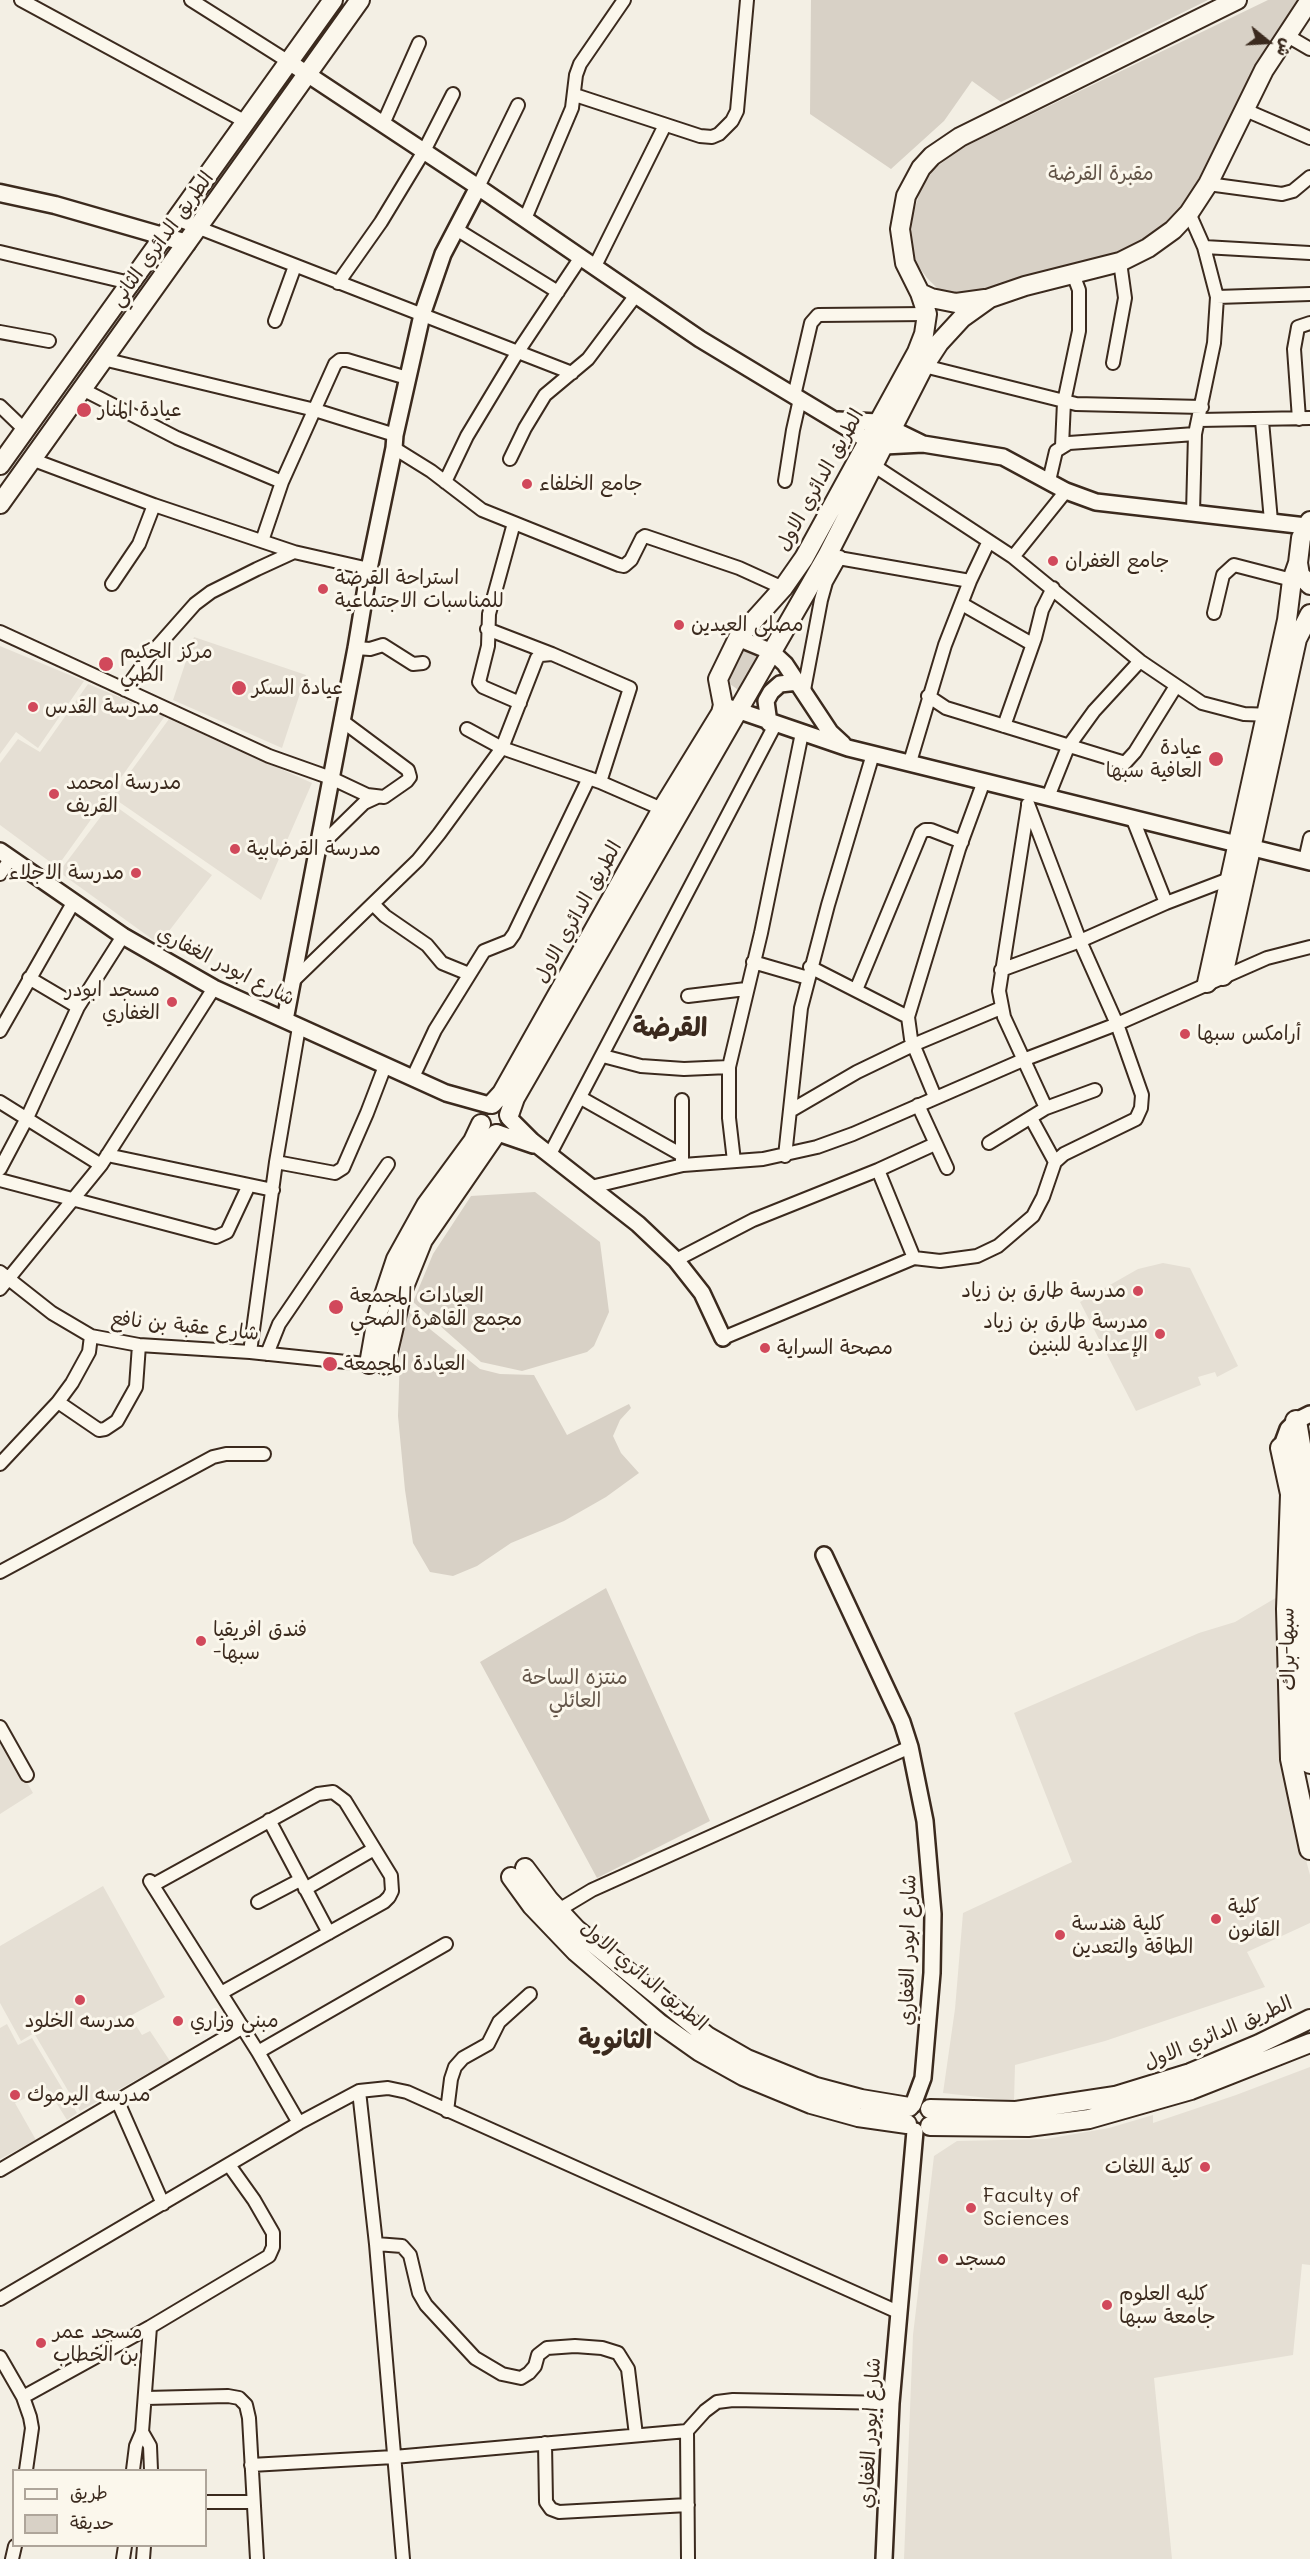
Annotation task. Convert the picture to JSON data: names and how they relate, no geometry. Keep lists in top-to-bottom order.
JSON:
{
  "streets": {
    "highway": ["سبها-براك"],
    "main road": ["الطريق الدائري الثاني", "الطريق الدائري الاول"],
    "street": ["شارع ابودر الغفاري", "شارع عقبة بن نافع"]
  },
  "crossings": [
    ["الطريق الدائري الاول", "شارع ابودر الغفاري"]
  ],
  "districts": ["القرضة", "الثانوية"],
  "parks": ["مقبرة القرضة", "منتزه الساحة العائلي"],
  "places": [
    "عيادة المنار",
    "جامع الخلفاء",
    "جامع الغفران",
    "استراحة القرضة للمناسبات الاجتماعية",
    "مصلى العيدين",
    "مركز الحكيم الطبي",
    "عيادة السكر",
    "مدرسة القدس",
    "عيادة العافية سبها",
    "مدرسة امحمد القريف",
    "مدرسة القرضابية",
    "مدرسة الاجلاء",
    "مسجد ابودر الغفاري",
    "أرامكس سبها",
    "مدرسة طارق بن زياد",
    "العيادات المجمعة مجمع القاهرة الصحي",
    "مدرسة طارق بن زياد الإعدادية للبنين",
    "مصحة السراية",
    "العيادة المجمعة",
    "فندق افريقيا -سبها",
    "كلية القانون",
    "كلية هندسة الطاقة والتعدين",
    "مدرسه الخلود",
    "مبني وزاري",
    "مدرسه اليرموك",
    "كلية اللغات",
    "Faculty of Sciences",
    "مسجد",
    "كليه العلوم جامعة سبها",
    "مسجد عمر بن الخطاب"
  ],
  "legend": ["طريق", "حديقة"],
  "north": "right"
}
